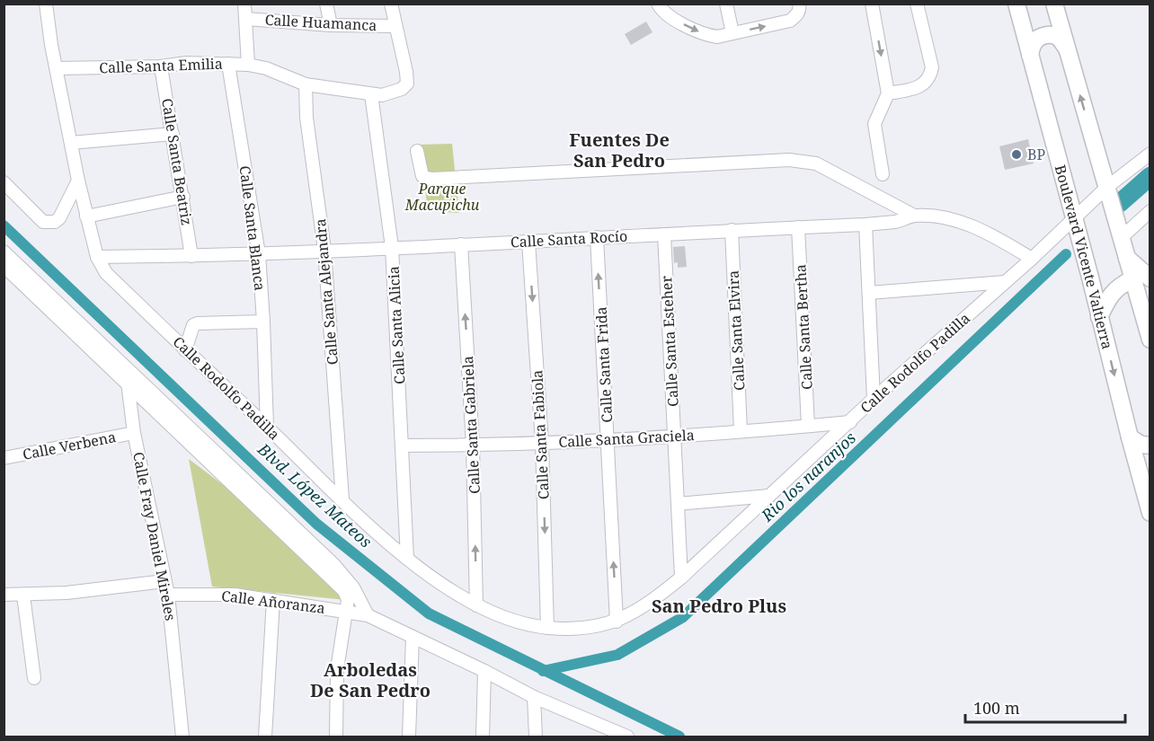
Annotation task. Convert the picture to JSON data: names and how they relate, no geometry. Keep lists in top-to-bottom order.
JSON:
{
  "streets": {
    "main road": ["Boulevard Vicente Valtierra"],
    "street": [
      "Calle Huamanca",
      "Calle Santa Emilia",
      "Calle Santa Beatriz",
      "Calle Santa Blanca",
      "Calle Santa Rocío",
      "Calle Santa Alejandra",
      "Calle Santa Alicia",
      "Calle Santa Bertha",
      "Calle Santa Elvira",
      "Calle Santa Esteher",
      "Calle Rodolfo Padilla",
      "Calle Santa Frida",
      "Calle Santa Gabriela",
      "Calle Santa Fabiola",
      "Calle Santa Graciela",
      "Calle Verbena",
      "Calle Fray Daniel Mireles",
      "Calle Añoranza"
    ]
  },
  "crossings": [
    ["Calle Huamanca", "Calle Santa Emilia"],
    ["Calle Santa Emilia", "Calle Santa Beatriz"],
    ["Calle Santa Emilia", "Calle Santa Blanca"],
    ["Calle Santa Emilia", "Calle Santa Alejandra"],
    ["Calle Santa Emilia", "Calle Santa Alicia"],
    ["Calle Santa Beatriz", "Calle Santa Rocío"],
    ["Calle Santa Blanca", "Calle Santa Rocío"],
    ["Calle Santa Blanca", "Calle Rodolfo Padilla"],
    ["Calle Santa Rocío", "Calle Santa Alejandra"],
    ["Calle Santa Rocío", "Calle Santa Alicia"],
    ["Calle Santa Rocío", "Calle Santa Bertha"],
    ["Calle Santa Rocío", "Calle Santa Elvira"],
    ["Calle Santa Rocío", "Calle Santa Esteher"],
    ["Calle Santa Rocío", "Calle Rodolfo Padilla"],
    ["Calle Santa Rocío", "Calle Santa Frida"],
    ["Calle Santa Rocío", "Calle Santa Gabriela"],
    ["Calle Santa Rocío", "Calle Santa Fabiola"],
    ["Boulevard Vicente Valtierra", "Calle Rodolfo Padilla"],
    ["Calle Santa Alejandra", "Calle Rodolfo Padilla"],
    ["Calle Santa Alicia", "Calle Rodolfo Padilla"],
    ["Calle Santa Alicia", "Calle Santa Graciela"],
    ["Calle Santa Bertha", "Calle Santa Graciela"],
    ["Calle Santa Elvira", "Calle Santa Graciela"],
    ["Calle Santa Esteher", "Calle Rodolfo Padilla"],
    ["Calle Santa Esteher", "Calle Santa Graciela"],
    ["Calle Rodolfo Padilla", "Calle Santa Frida"],
    ["Calle Rodolfo Padilla", "Calle Santa Gabriela"],
    ["Calle Rodolfo Padilla", "Calle Santa Fabiola"],
    ["Calle Rodolfo Padilla", "Calle Santa Graciela"],
    ["Calle Santa Frida", "Calle Santa Graciela"],
    ["Calle Santa Gabriela", "Calle Santa Graciela"],
    ["Calle Santa Fabiola", "Calle Santa Graciela"],
    ["Calle Verbena", "Calle Fray Daniel Mireles"],
    ["Calle Fray Daniel Mireles", "Calle Añoranza"]
  ],
  "one_way": ["Calle Santa Frida", "Calle Santa Gabriela", "Calle Santa Fabiola"],
  "districts": ["Fuentes De San Pedro", "San Pedro Plus", "Arboledas De San Pedro"],
  "water": ["Rio los naranjos", "Blvd. López Mateos"],
  "parks": ["Parque Macupichu"],
  "places": ["BP"],
  "scale_bar": "100 m"
}
